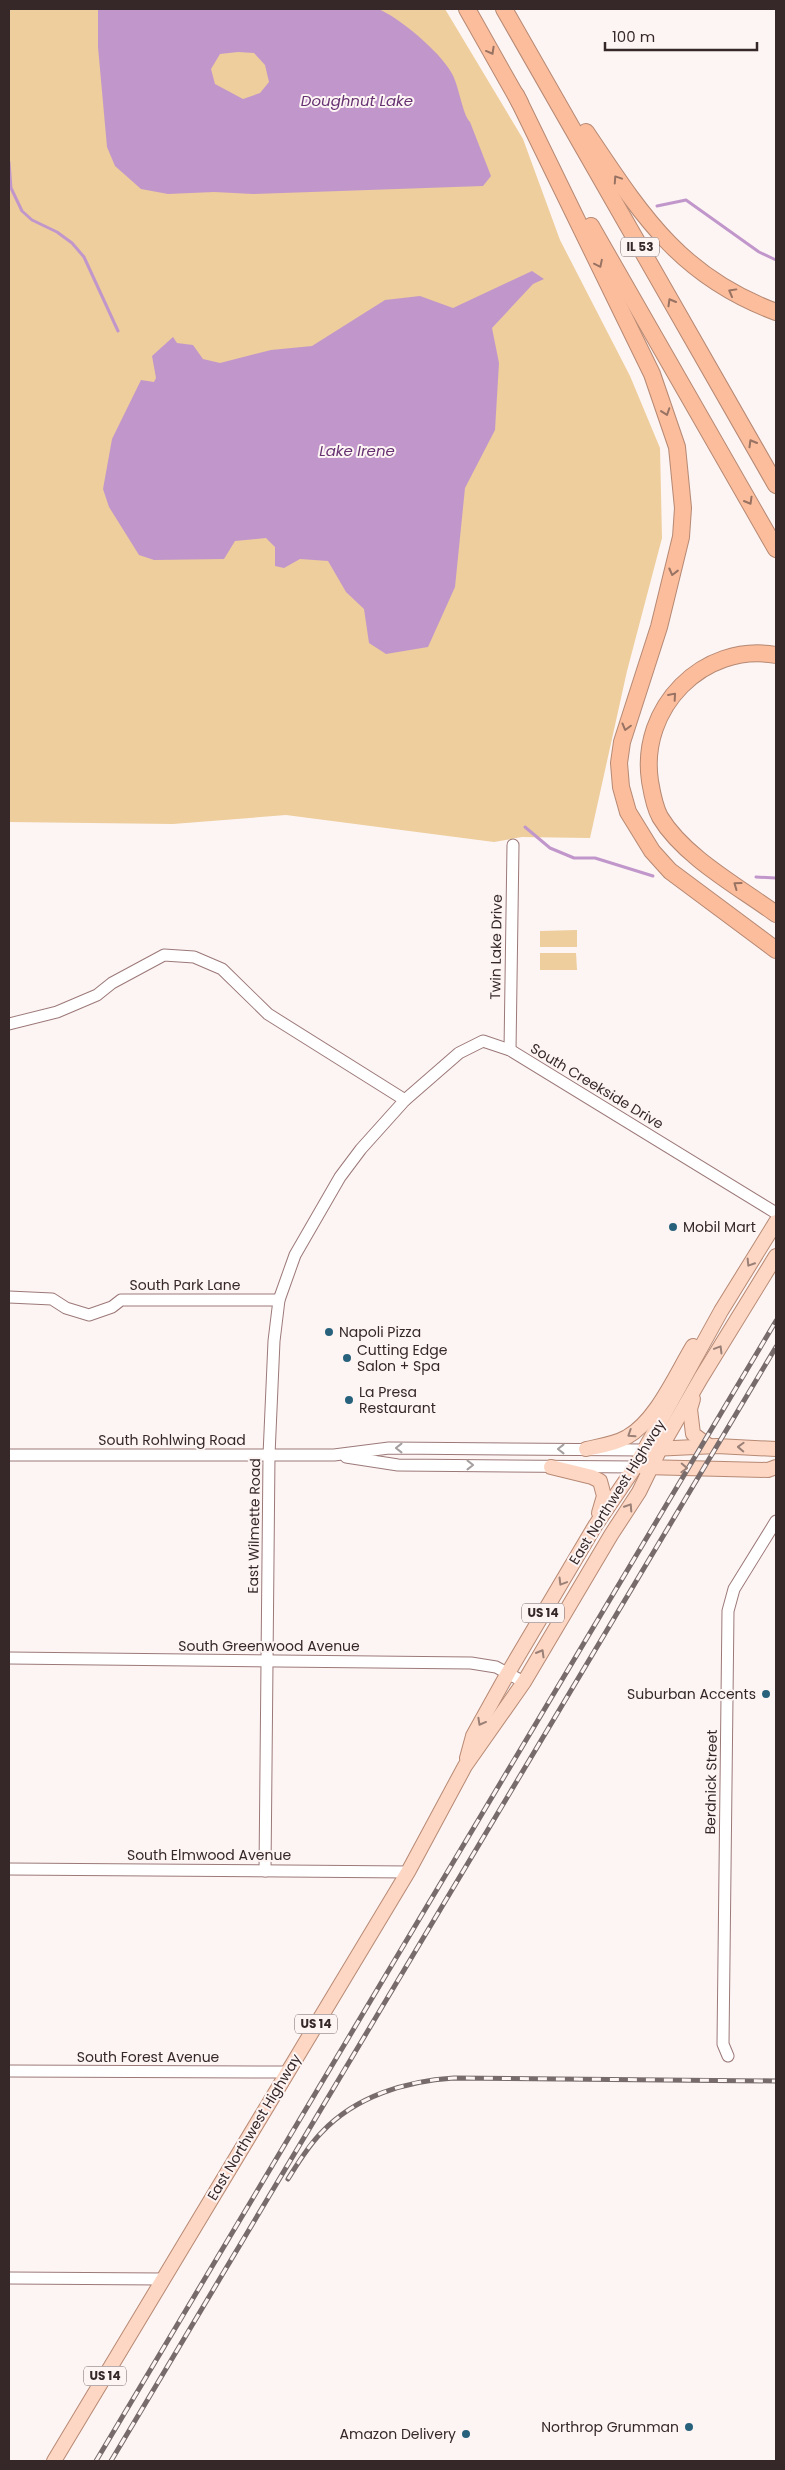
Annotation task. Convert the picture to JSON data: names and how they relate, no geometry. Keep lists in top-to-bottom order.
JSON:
{
  "streets": {
    "highway": ["IL 53"],
    "main road": ["East Northwest Highway", "US 14"],
    "street": [
      "Twin Lake Drive",
      "South Creekside Drive",
      "South Park Lane",
      "South Rohlwing Road",
      "East Wilmette Road",
      "South Greenwood Avenue",
      "Berdnick Street",
      "South Elmwood Avenue",
      "South Forest Avenue"
    ]
  },
  "crossings": [
    ["Twin Lake Drive", "South Creekside Drive"],
    ["South Creekside Drive", "East Wilmette Road"],
    ["South Park Lane", "East Wilmette Road"],
    ["South Rohlwing Road", "East Northwest Highway"],
    ["South Rohlwing Road", "East Wilmette Road"],
    ["East Northwest Highway", "South Greenwood Avenue"],
    ["East Northwest Highway", "South Elmwood Avenue"],
    ["East Northwest Highway", "South Forest Avenue"],
    ["East Wilmette Road", "South Greenwood Avenue"],
    ["East Wilmette Road", "South Elmwood Avenue"]
  ],
  "water": ["Doughnut Lake", "Lake Irene"],
  "places": [
    "Mobil Mart",
    "Napoli Pizza",
    "Cutting Edge Salon + Spa",
    "La Presa Restaurant",
    "Suburban Accents",
    "Northrop Grumman",
    "Amazon Delivery"
  ],
  "scale_bar": "100 m"
}
